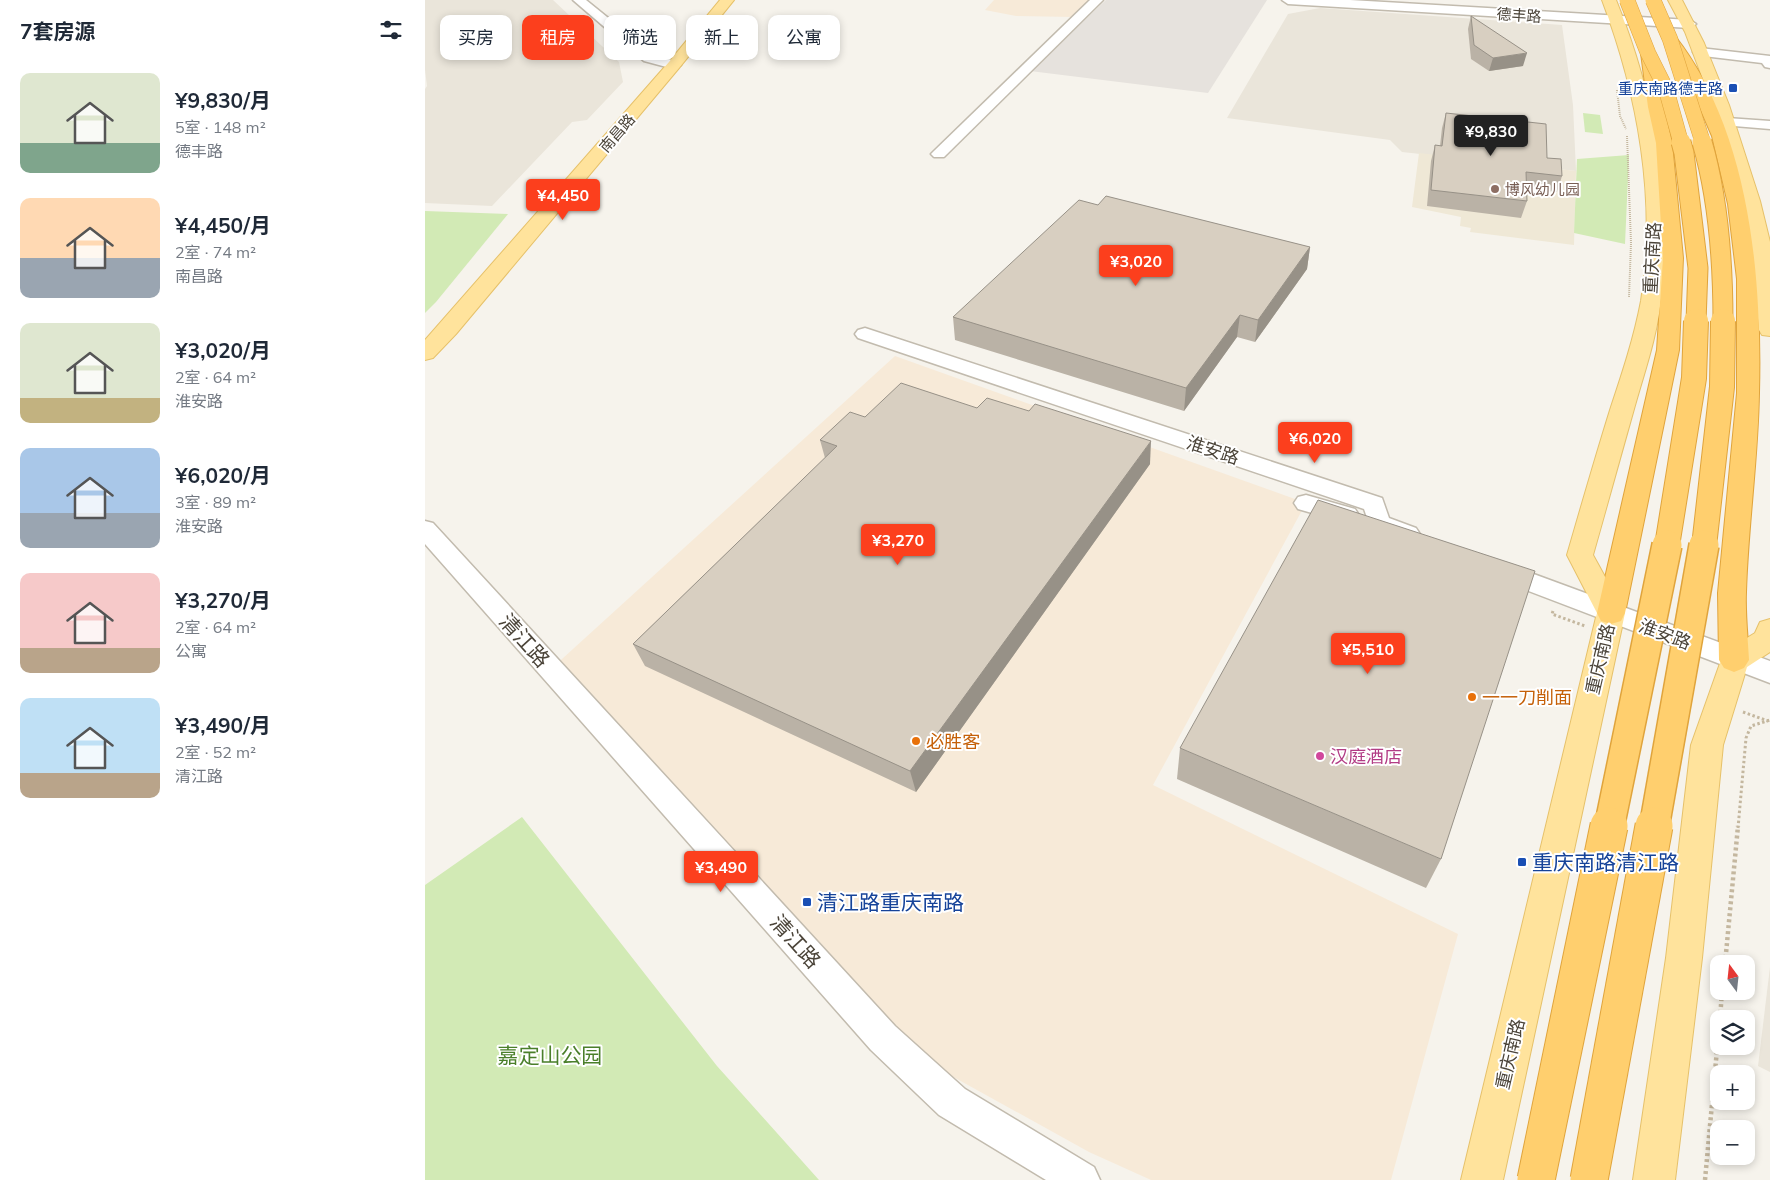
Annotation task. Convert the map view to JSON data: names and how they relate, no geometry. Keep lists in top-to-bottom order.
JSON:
{
  "streets": {
    "main road": ["南昌路", "重庆南路"],
    "street": ["德丰路", "淮安路", "清江路"]
  },
  "crossings": [
    ["德丰路", "重庆南路"],
    ["重庆南路", "淮安路"]
  ],
  "parks": ["嘉定山公园"],
  "places": {
    "transit": ["重庆南路德丰路", "重庆南路清江路", "清江路重庆南路"],
    "other": [
      "博风幼儿园",
      "一一刀削面",
      "必胜客",
      "汉庭酒店"
    ]
  },
  "north": "top",
  "page": {
    "heading": "7套房源",
    "chip": [
      "买房",
      "租房",
      "筛选",
      "新上",
      "公寓"
    ],
    "list": [
      {
        "name": "¥9,830/月",
        "note": "5室 · 148 m² · 德丰路"
      },
      {
        "name": "¥4,450/月",
        "note": "2室 · 74 m² · 南昌路"
      },
      {
        "name": "¥3,020/月",
        "note": "2室 · 64 m² · 淮安路"
      },
      {
        "name": "¥6,020/月",
        "note": "3室 · 89 m² · 淮安路"
      },
      {
        "name": "¥3,270/月",
        "note": "2室 · 64 m² · 公寓"
      },
      {
        "name": "¥3,490/月",
        "note": "2室 · 52 m² · 清江路"
      }
    ],
    "price": [
      "¥9,830",
      "¥4,450",
      "¥3,020",
      "¥6,020",
      "¥3,270",
      "¥5,510",
      "¥3,490"
    ],
    "map_buttons": ["+", "−"]
  }
}
